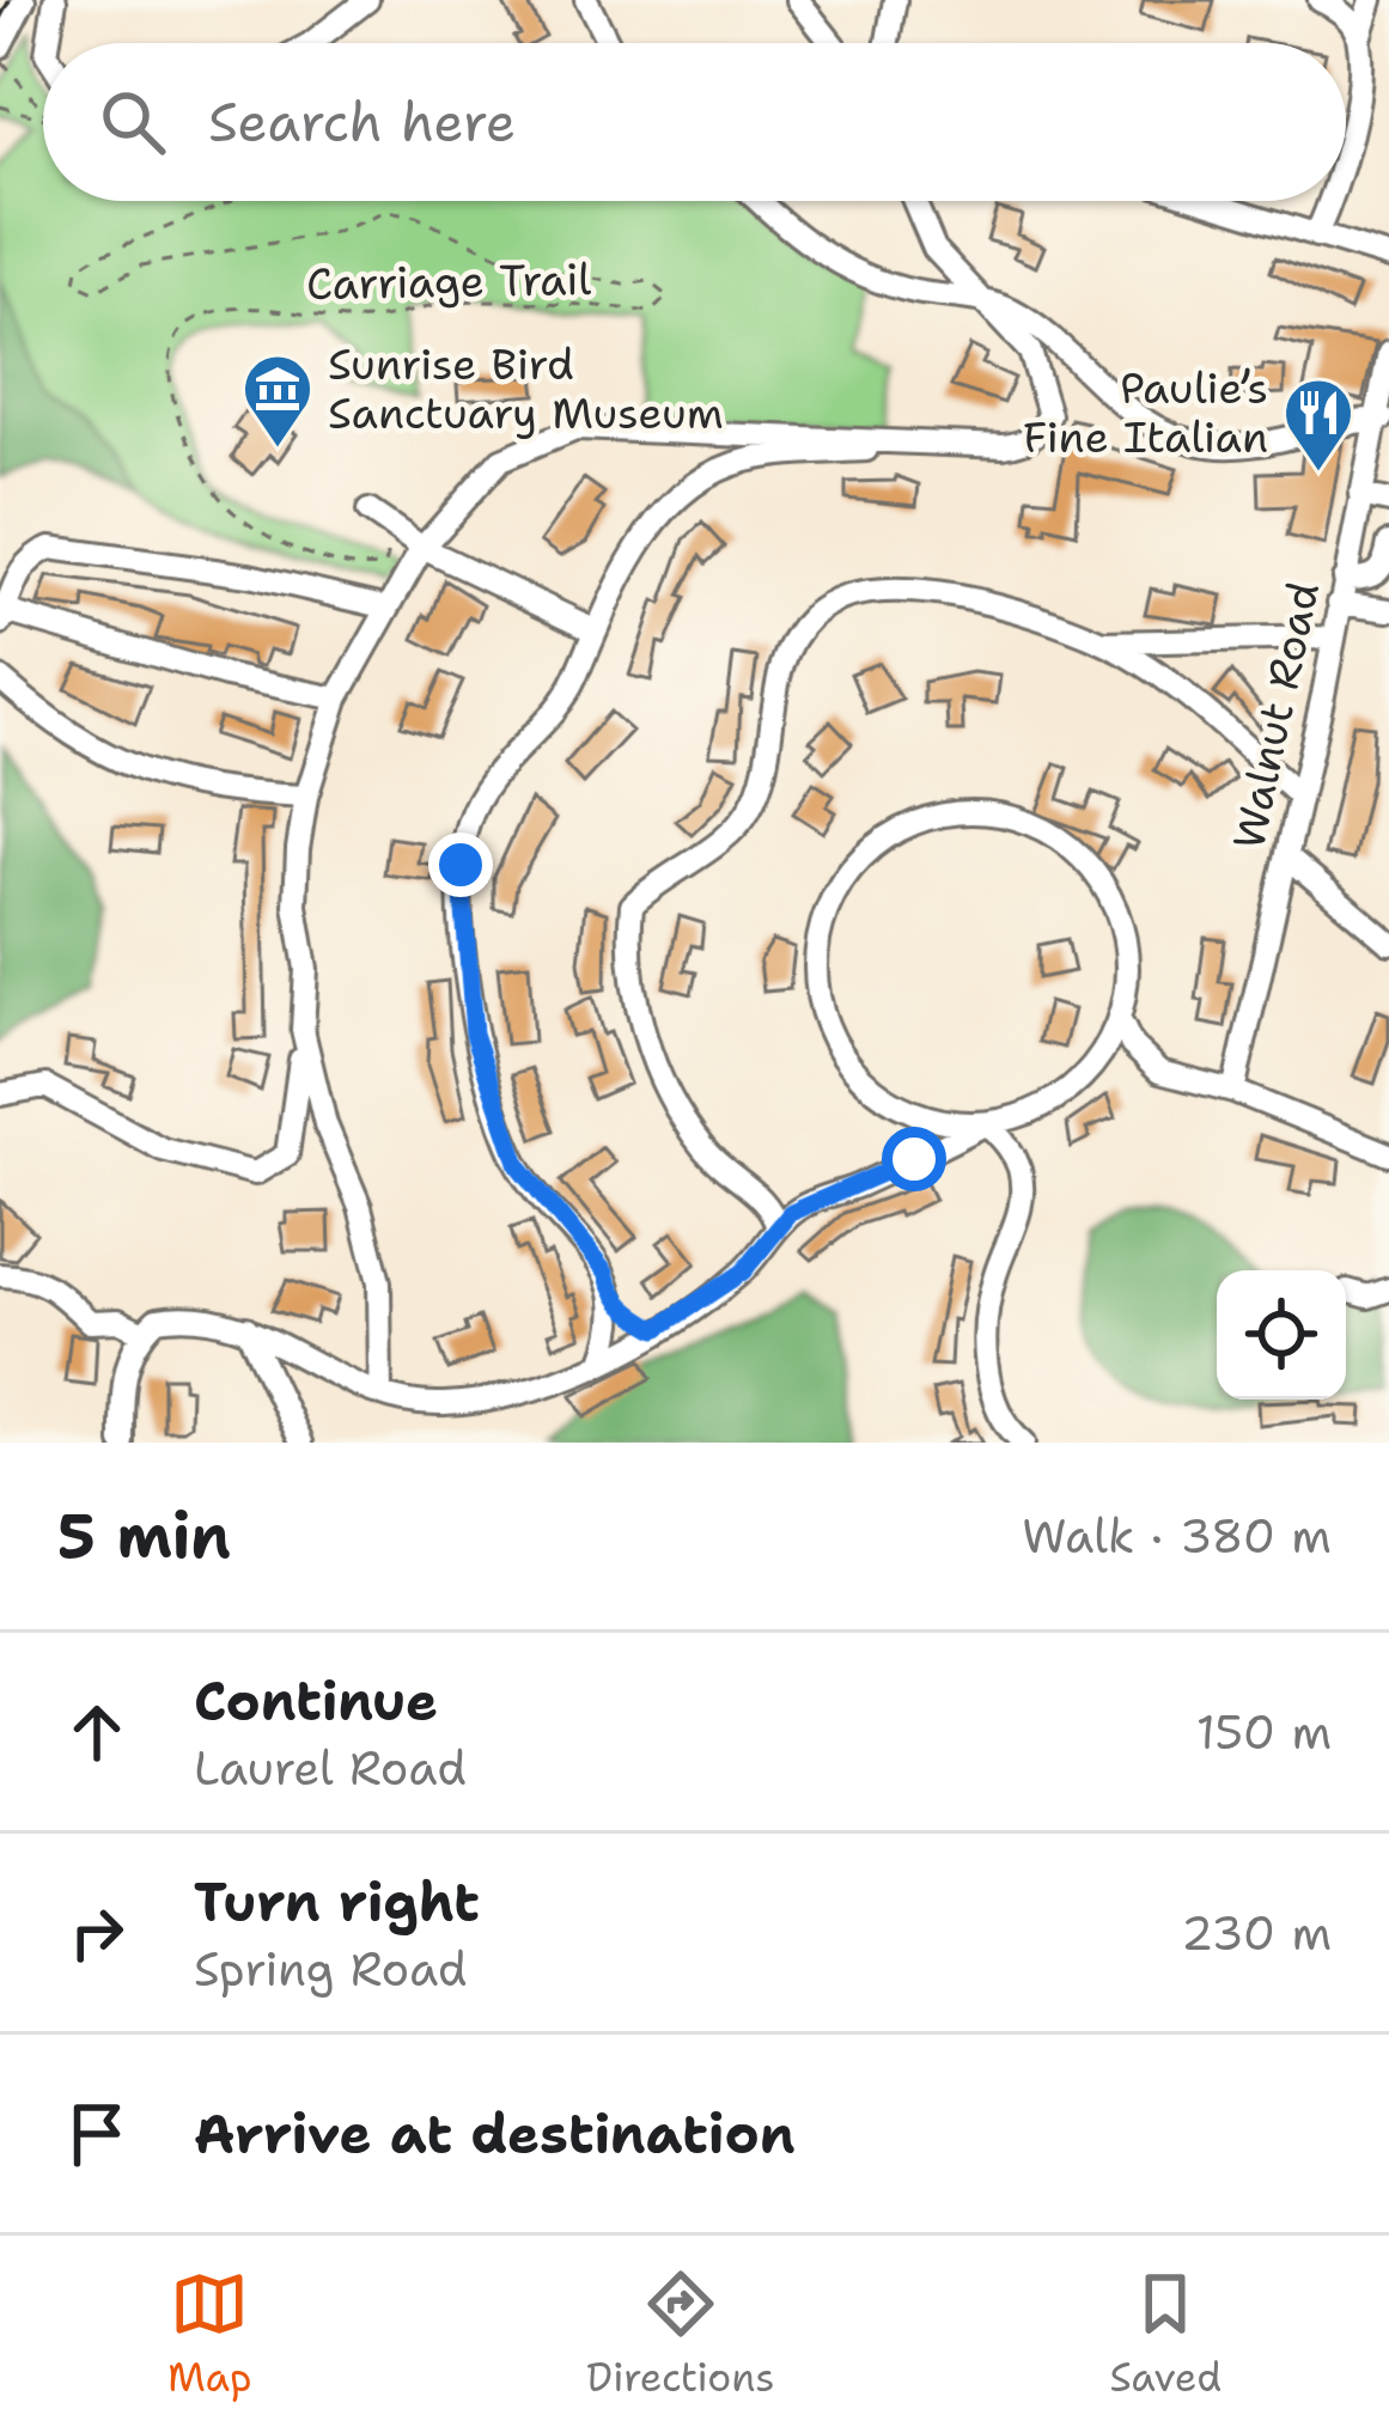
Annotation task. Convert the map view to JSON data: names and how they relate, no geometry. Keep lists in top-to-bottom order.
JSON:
{
  "streets": {
    "street": ["Walnut Road"],
    "path": ["Carriage Trail"]
  },
  "places": {
    "museum": ["Sunrise Bird Sanctuary Museum"],
    "restaurant": ["Paulie’s Fine Italian"]
  },
  "page": {
    "search": "Search here",
    "heading": ["5 min", "Walk · 380 m"],
    "list": [
      ["Continue", "Laurel Road", "150 m"],
      ["Turn right", "Spring Road", "230 m"],
      "Arrive at destination"
    ],
    "nav": ["Map", "Directions", "Saved"]
  }
}
